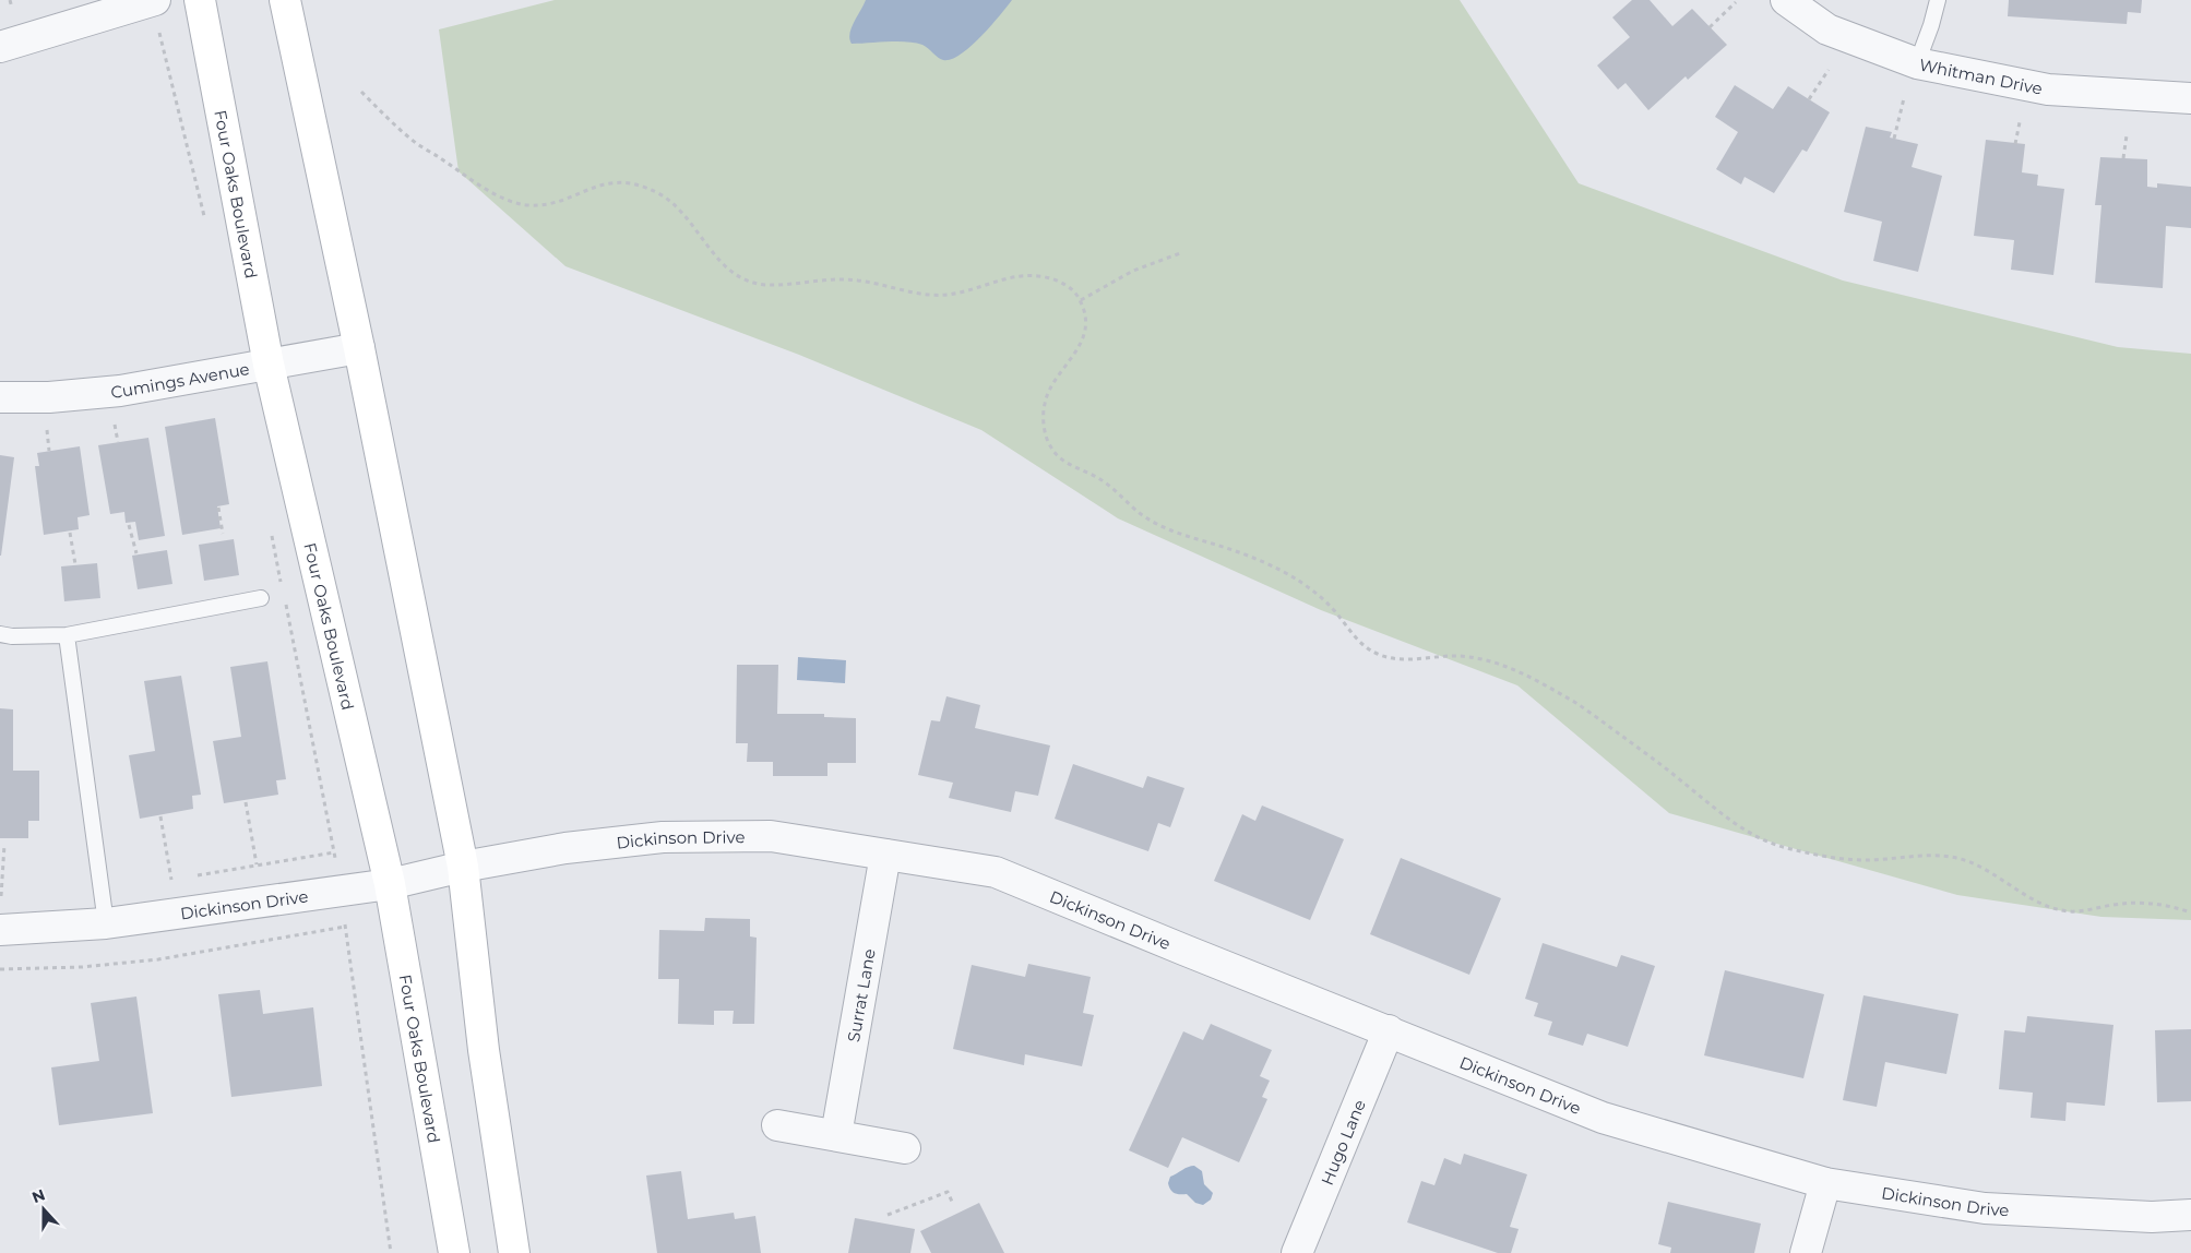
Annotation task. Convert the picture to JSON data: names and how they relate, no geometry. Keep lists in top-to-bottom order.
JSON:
{
  "streets": {
    "street": [
      "Whitman Drive",
      "Four Oaks Boulevard",
      "Cumings Avenue",
      "Dickinson Drive",
      "Surrat Lane",
      "Hugo Lane"
    ]
  },
  "crossings": [
    ["Four Oaks Boulevard", "Cumings Avenue"],
    ["Four Oaks Boulevard", "Dickinson Drive"],
    ["Dickinson Drive", "Surrat Lane"],
    ["Dickinson Drive", "Hugo Lane"]
  ],
  "north": "top"
}
